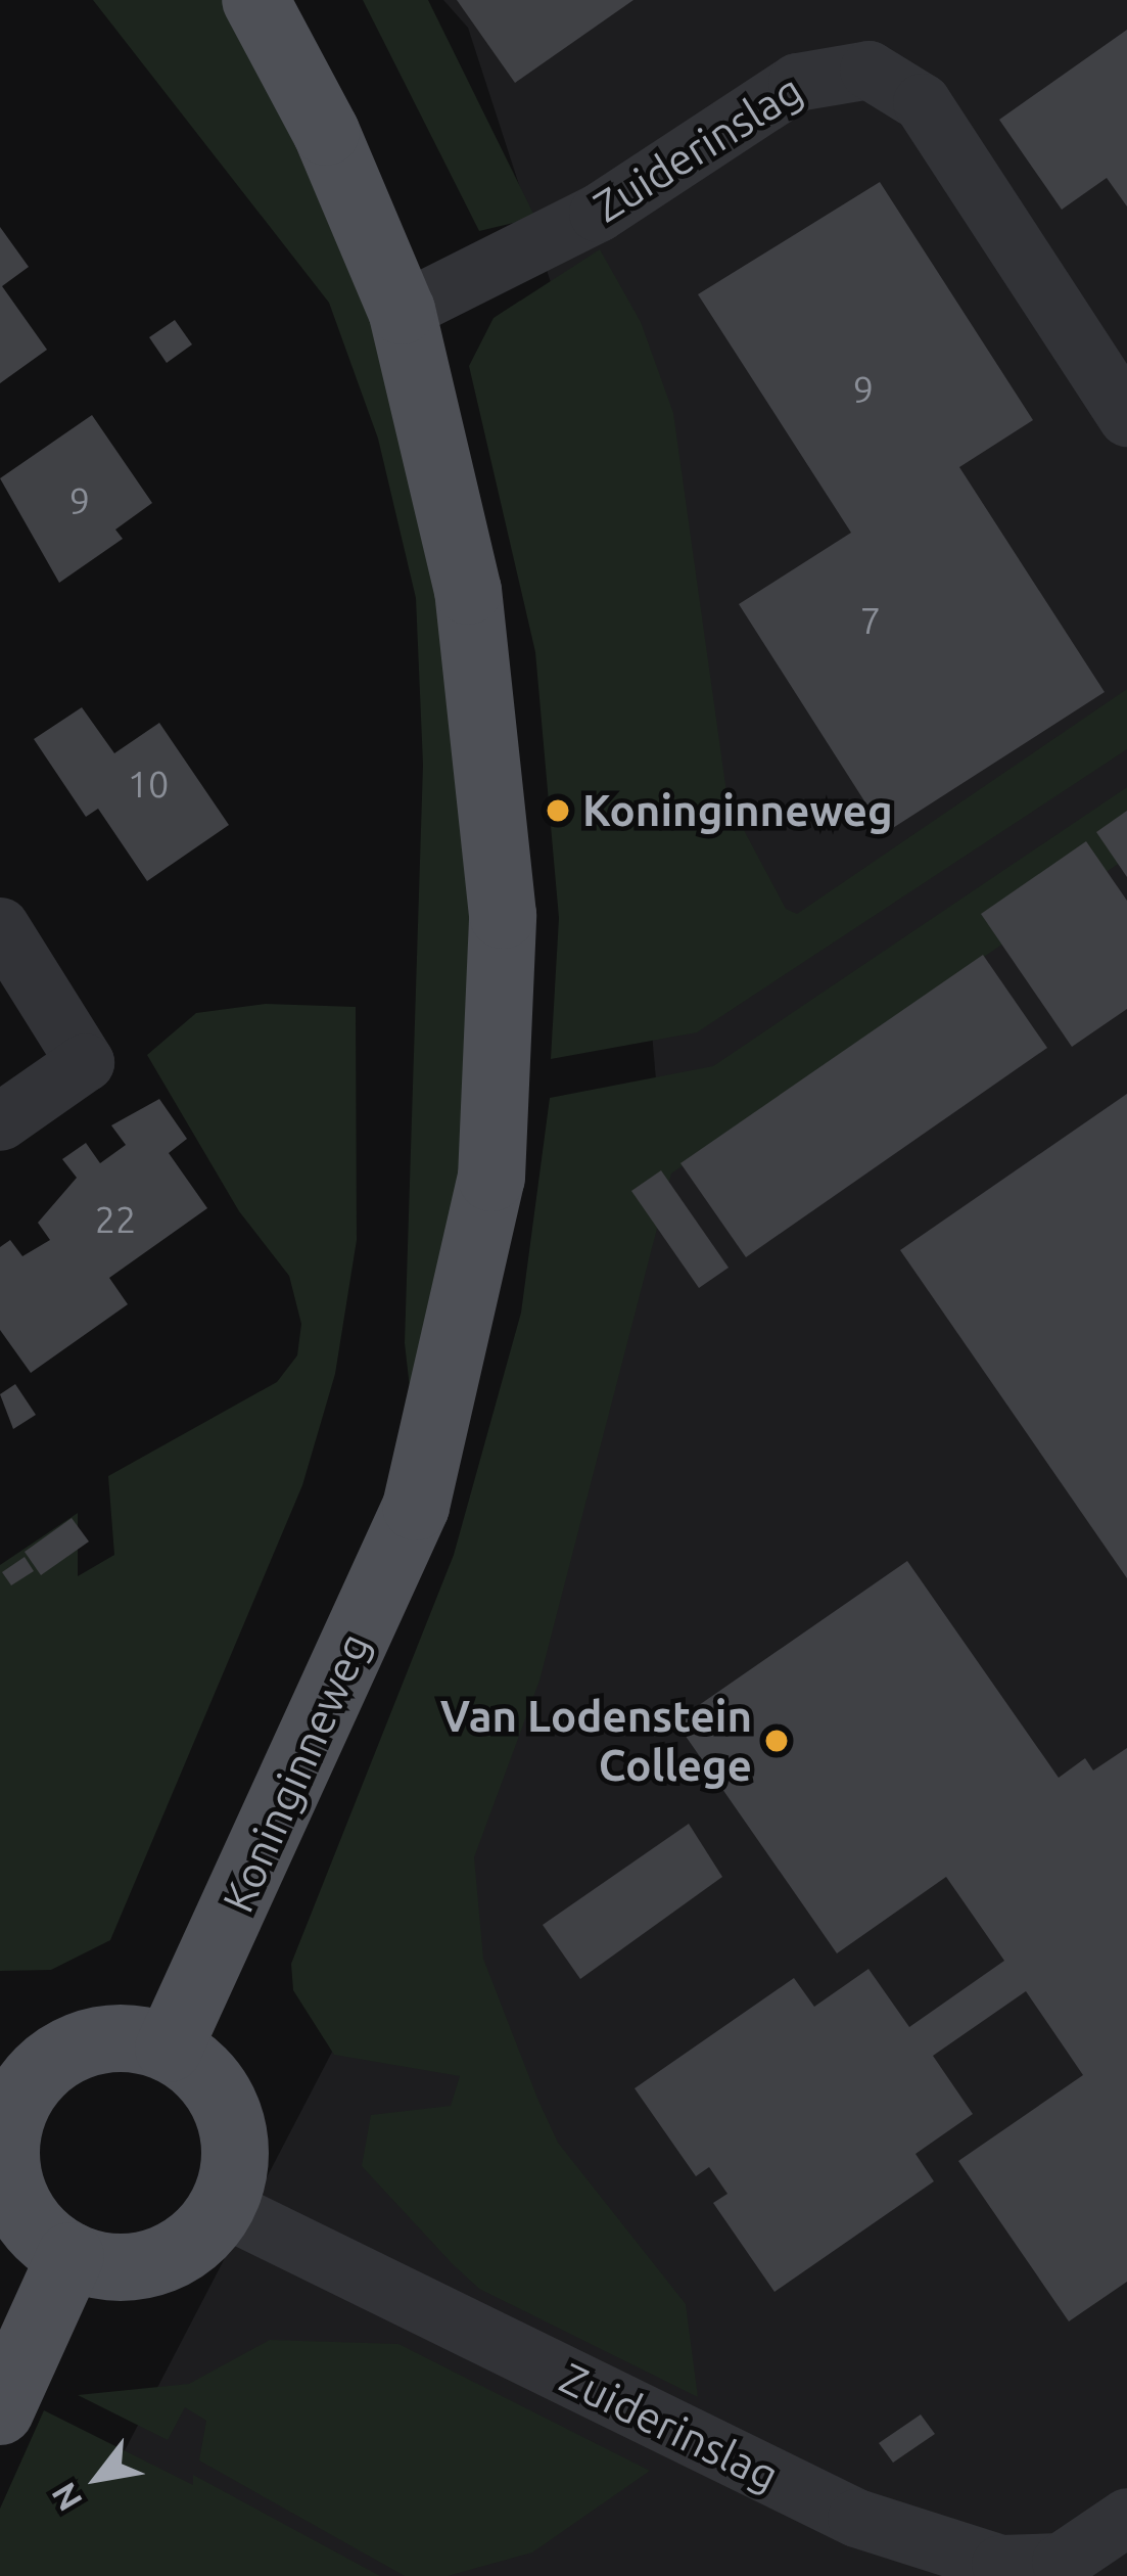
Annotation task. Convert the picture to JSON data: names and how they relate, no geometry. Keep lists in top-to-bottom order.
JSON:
{
  "streets": {
    "main road": ["Koninginneweg"],
    "street": ["Zuiderinslag"]
  },
  "crossings": [
    ["Zuiderinslag", "Koninginneweg"]
  ],
  "places": ["Koninginneweg", "Van Lodenstein College"],
  "house_numbers": [
    "9",
    "9",
    "7",
    "10",
    "22"
  ],
  "north": "bottom left"
}
